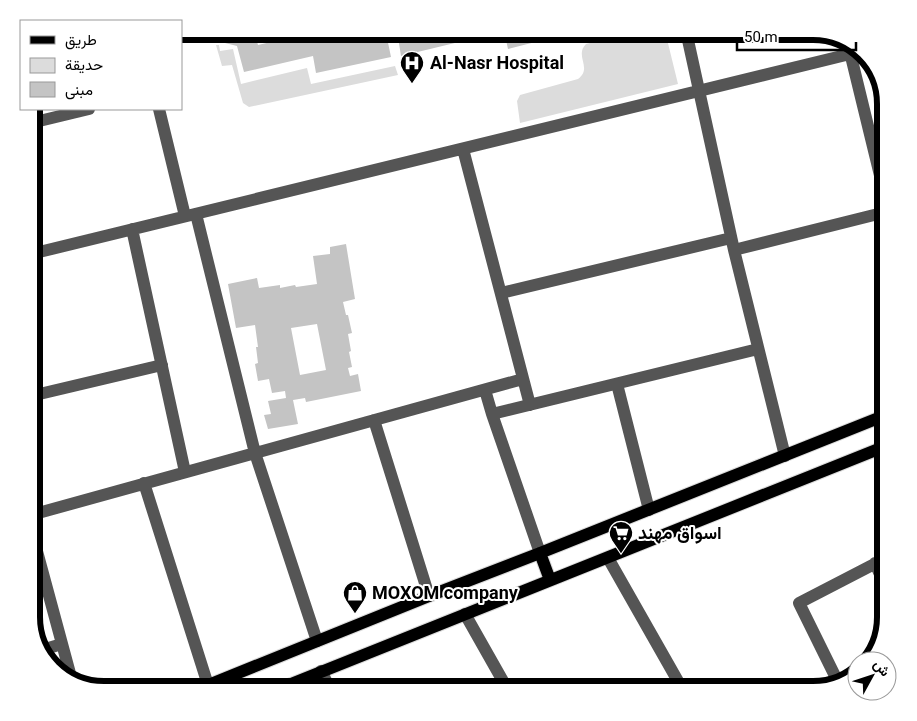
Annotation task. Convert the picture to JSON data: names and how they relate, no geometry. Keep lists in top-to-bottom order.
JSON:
{
  "places": {
    "hospital": ["Al-Nasr Hospital"],
    "supermarket": ["اسواق مهند"],
    "shop": ["MOXOM company"]
  },
  "legend": ["طريق", "حديقة", "مبنى"],
  "scale_bar": "50 m",
  "north": "top right"
}
